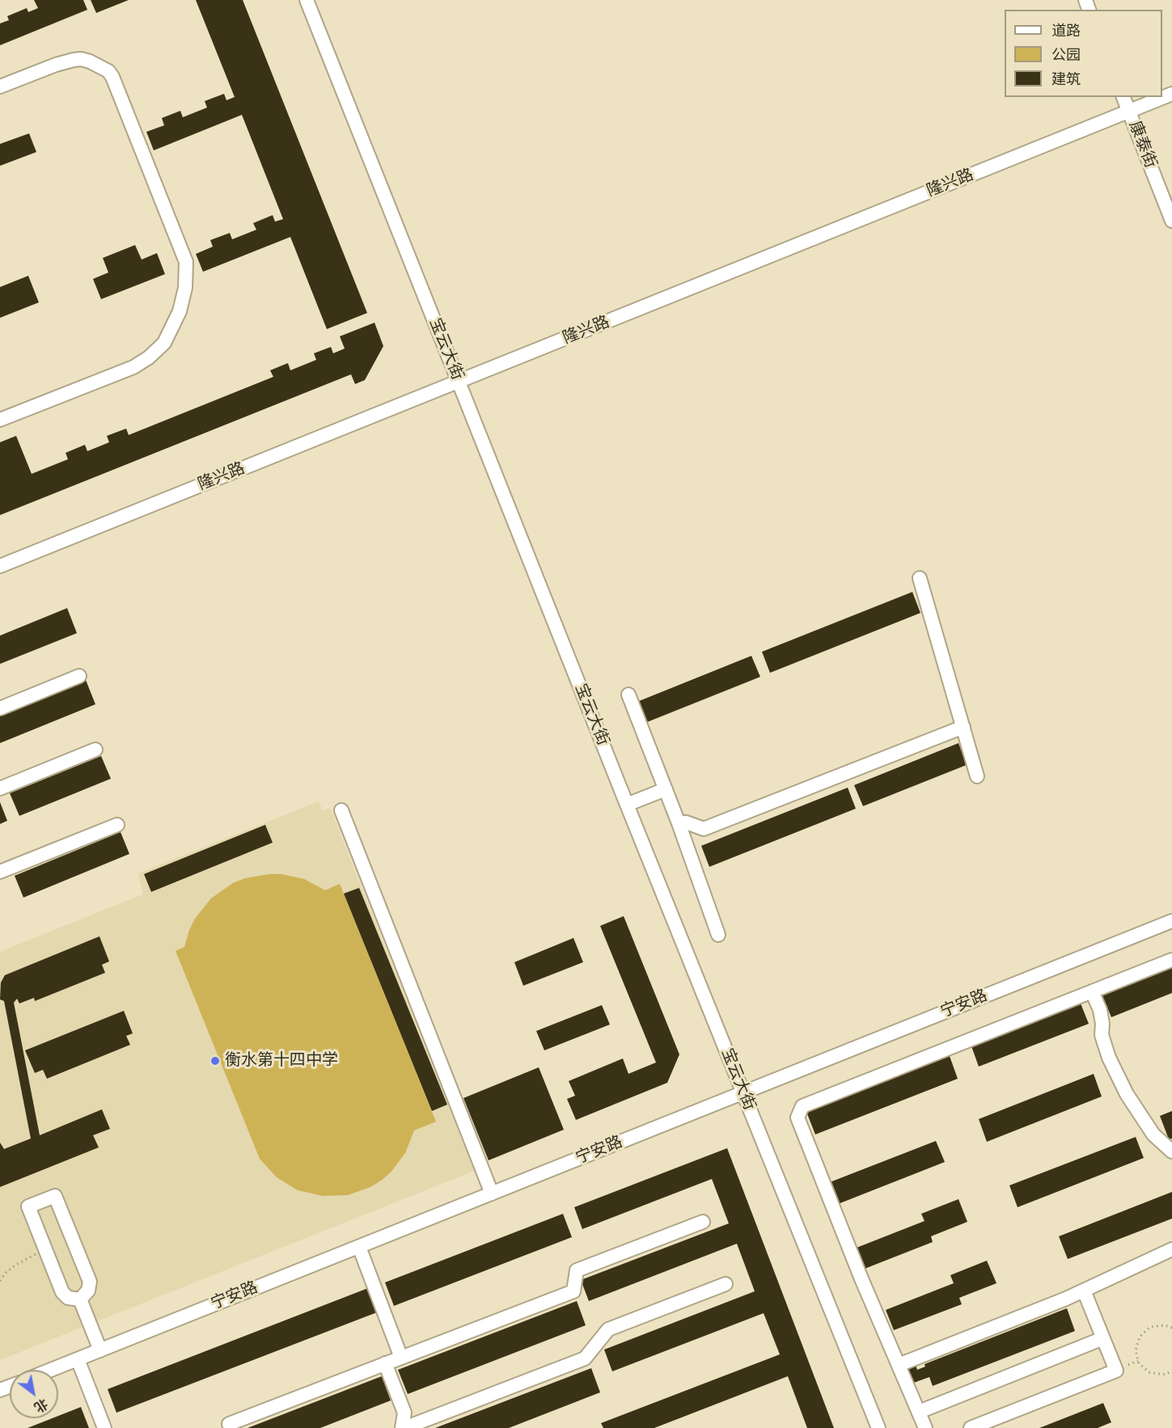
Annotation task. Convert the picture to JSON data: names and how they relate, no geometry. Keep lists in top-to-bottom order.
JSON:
{
  "streets": {
    "street": [
      "康泰街",
      "隆兴路",
      "宝云大街",
      "宁安路"
    ]
  },
  "crossings": [
    ["康泰街", "隆兴路"],
    ["隆兴路", "宝云大街"],
    ["宝云大街", "宁安路"]
  ],
  "places": ["衡水第十四中学"],
  "legend": ["道路", "公园", "建筑"],
  "north": "bottom right"
}
